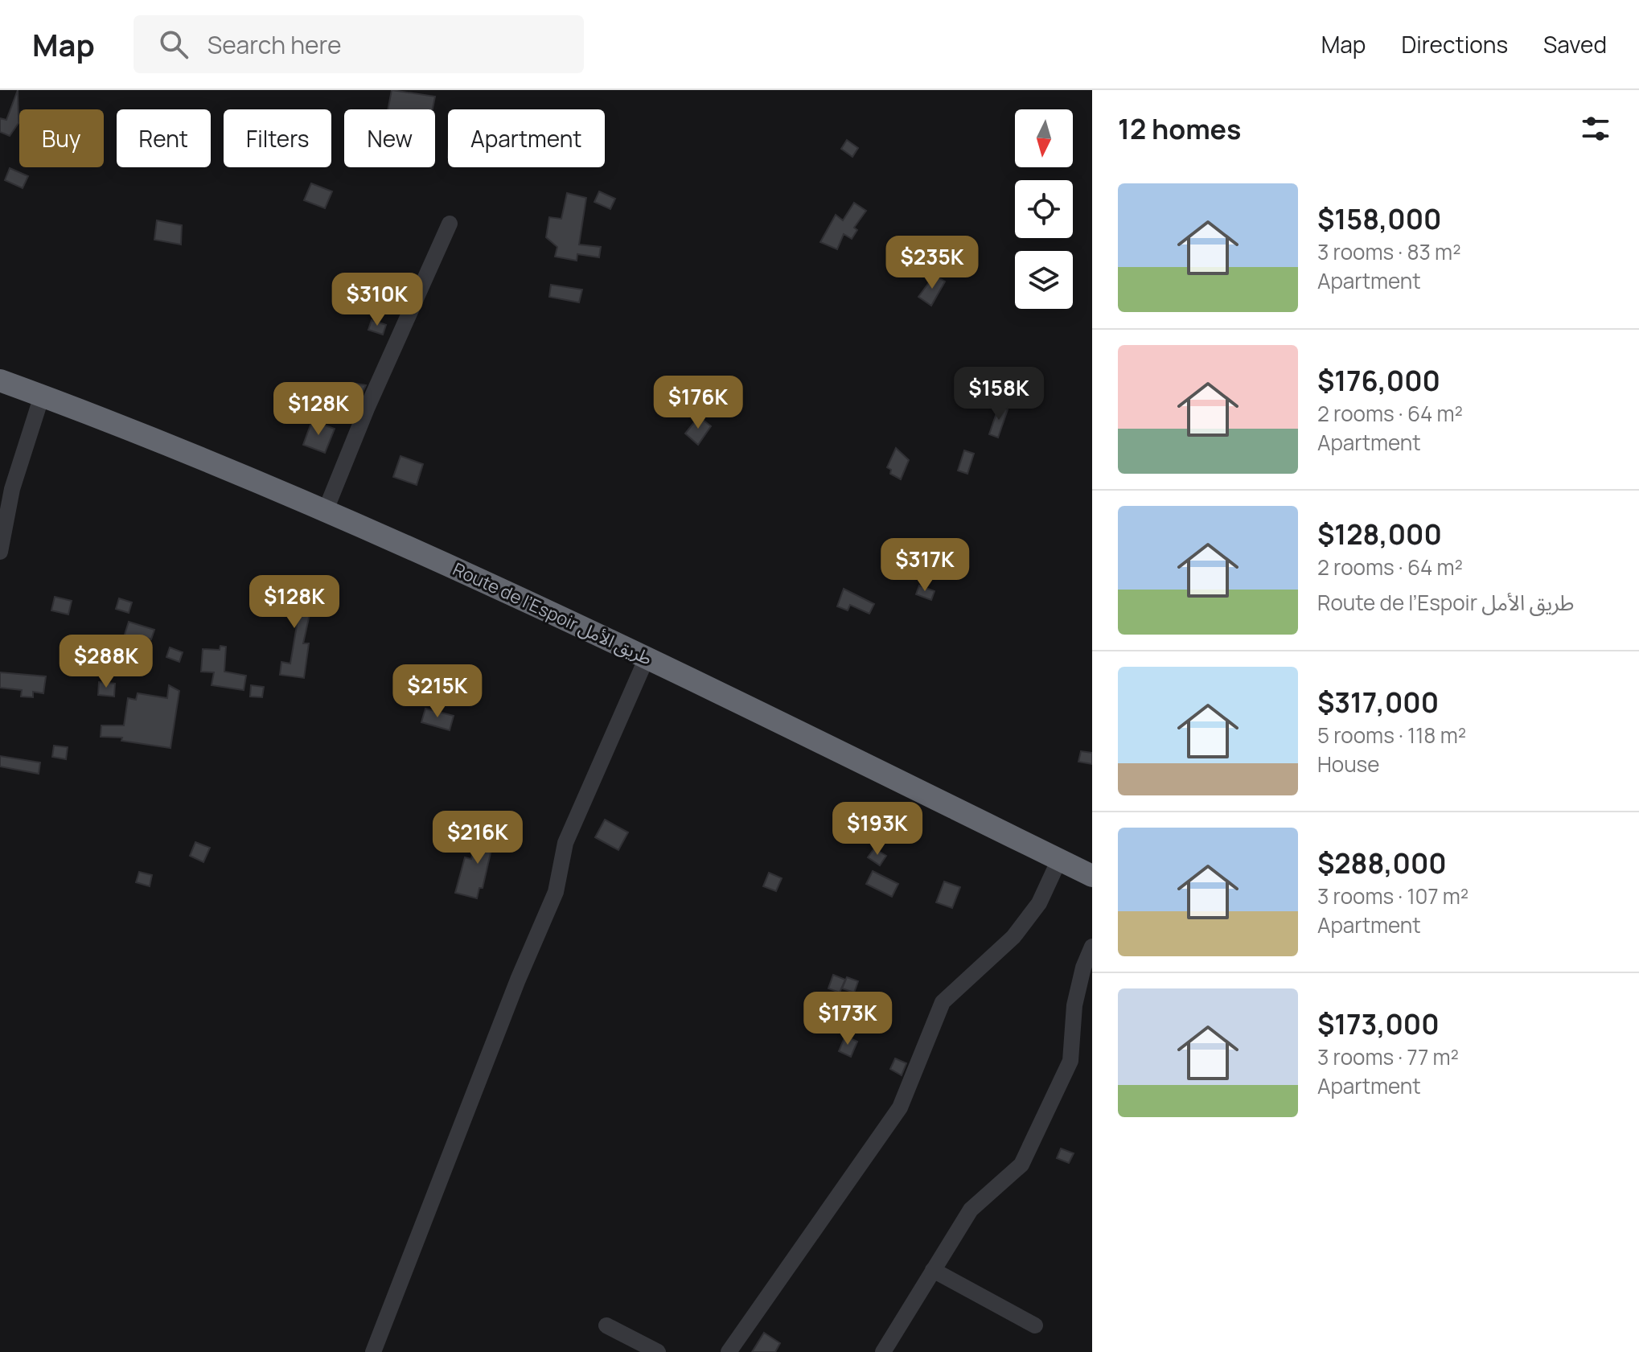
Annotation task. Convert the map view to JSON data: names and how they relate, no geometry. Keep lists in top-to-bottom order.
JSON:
{
  "streets": {
    "highway": ["Route de l’Espoir طريق الأمل"]
  },
  "north": "bottom",
  "page": {
    "header": "Map",
    "search": "Search here",
    "nav": ["Map", "Directions", "Saved"],
    "heading": "12 homes",
    "chip": [
      "Buy",
      "Rent",
      "Filters",
      "New",
      "Apartment"
    ],
    "list": [
      {
        "name": "$158,000",
        "note": "3 rooms · 83 m² · Apartment"
      },
      {
        "name": "$176,000",
        "note": "2 rooms · 64 m² · Apartment"
      },
      {
        "name": "$128,000",
        "note": "2 rooms · 64 m² · Route de l’Espoir طريق الأمل"
      },
      {
        "name": "$317,000",
        "note": "5 rooms · 118 m² · House"
      },
      {
        "name": "$288,000",
        "note": "3 rooms · 107 m² · Apartment"
      },
      {
        "name": "$173,000",
        "note": "3 rooms · 77 m² · Apartment"
      }
    ],
    "price": [
      "$235K",
      "$310K",
      "$158K",
      "$176K",
      "$128K",
      "$317K",
      "$128K",
      "$288K",
      "$215K",
      "$193K",
      "$216K",
      "$173K"
    ]
  }
}
